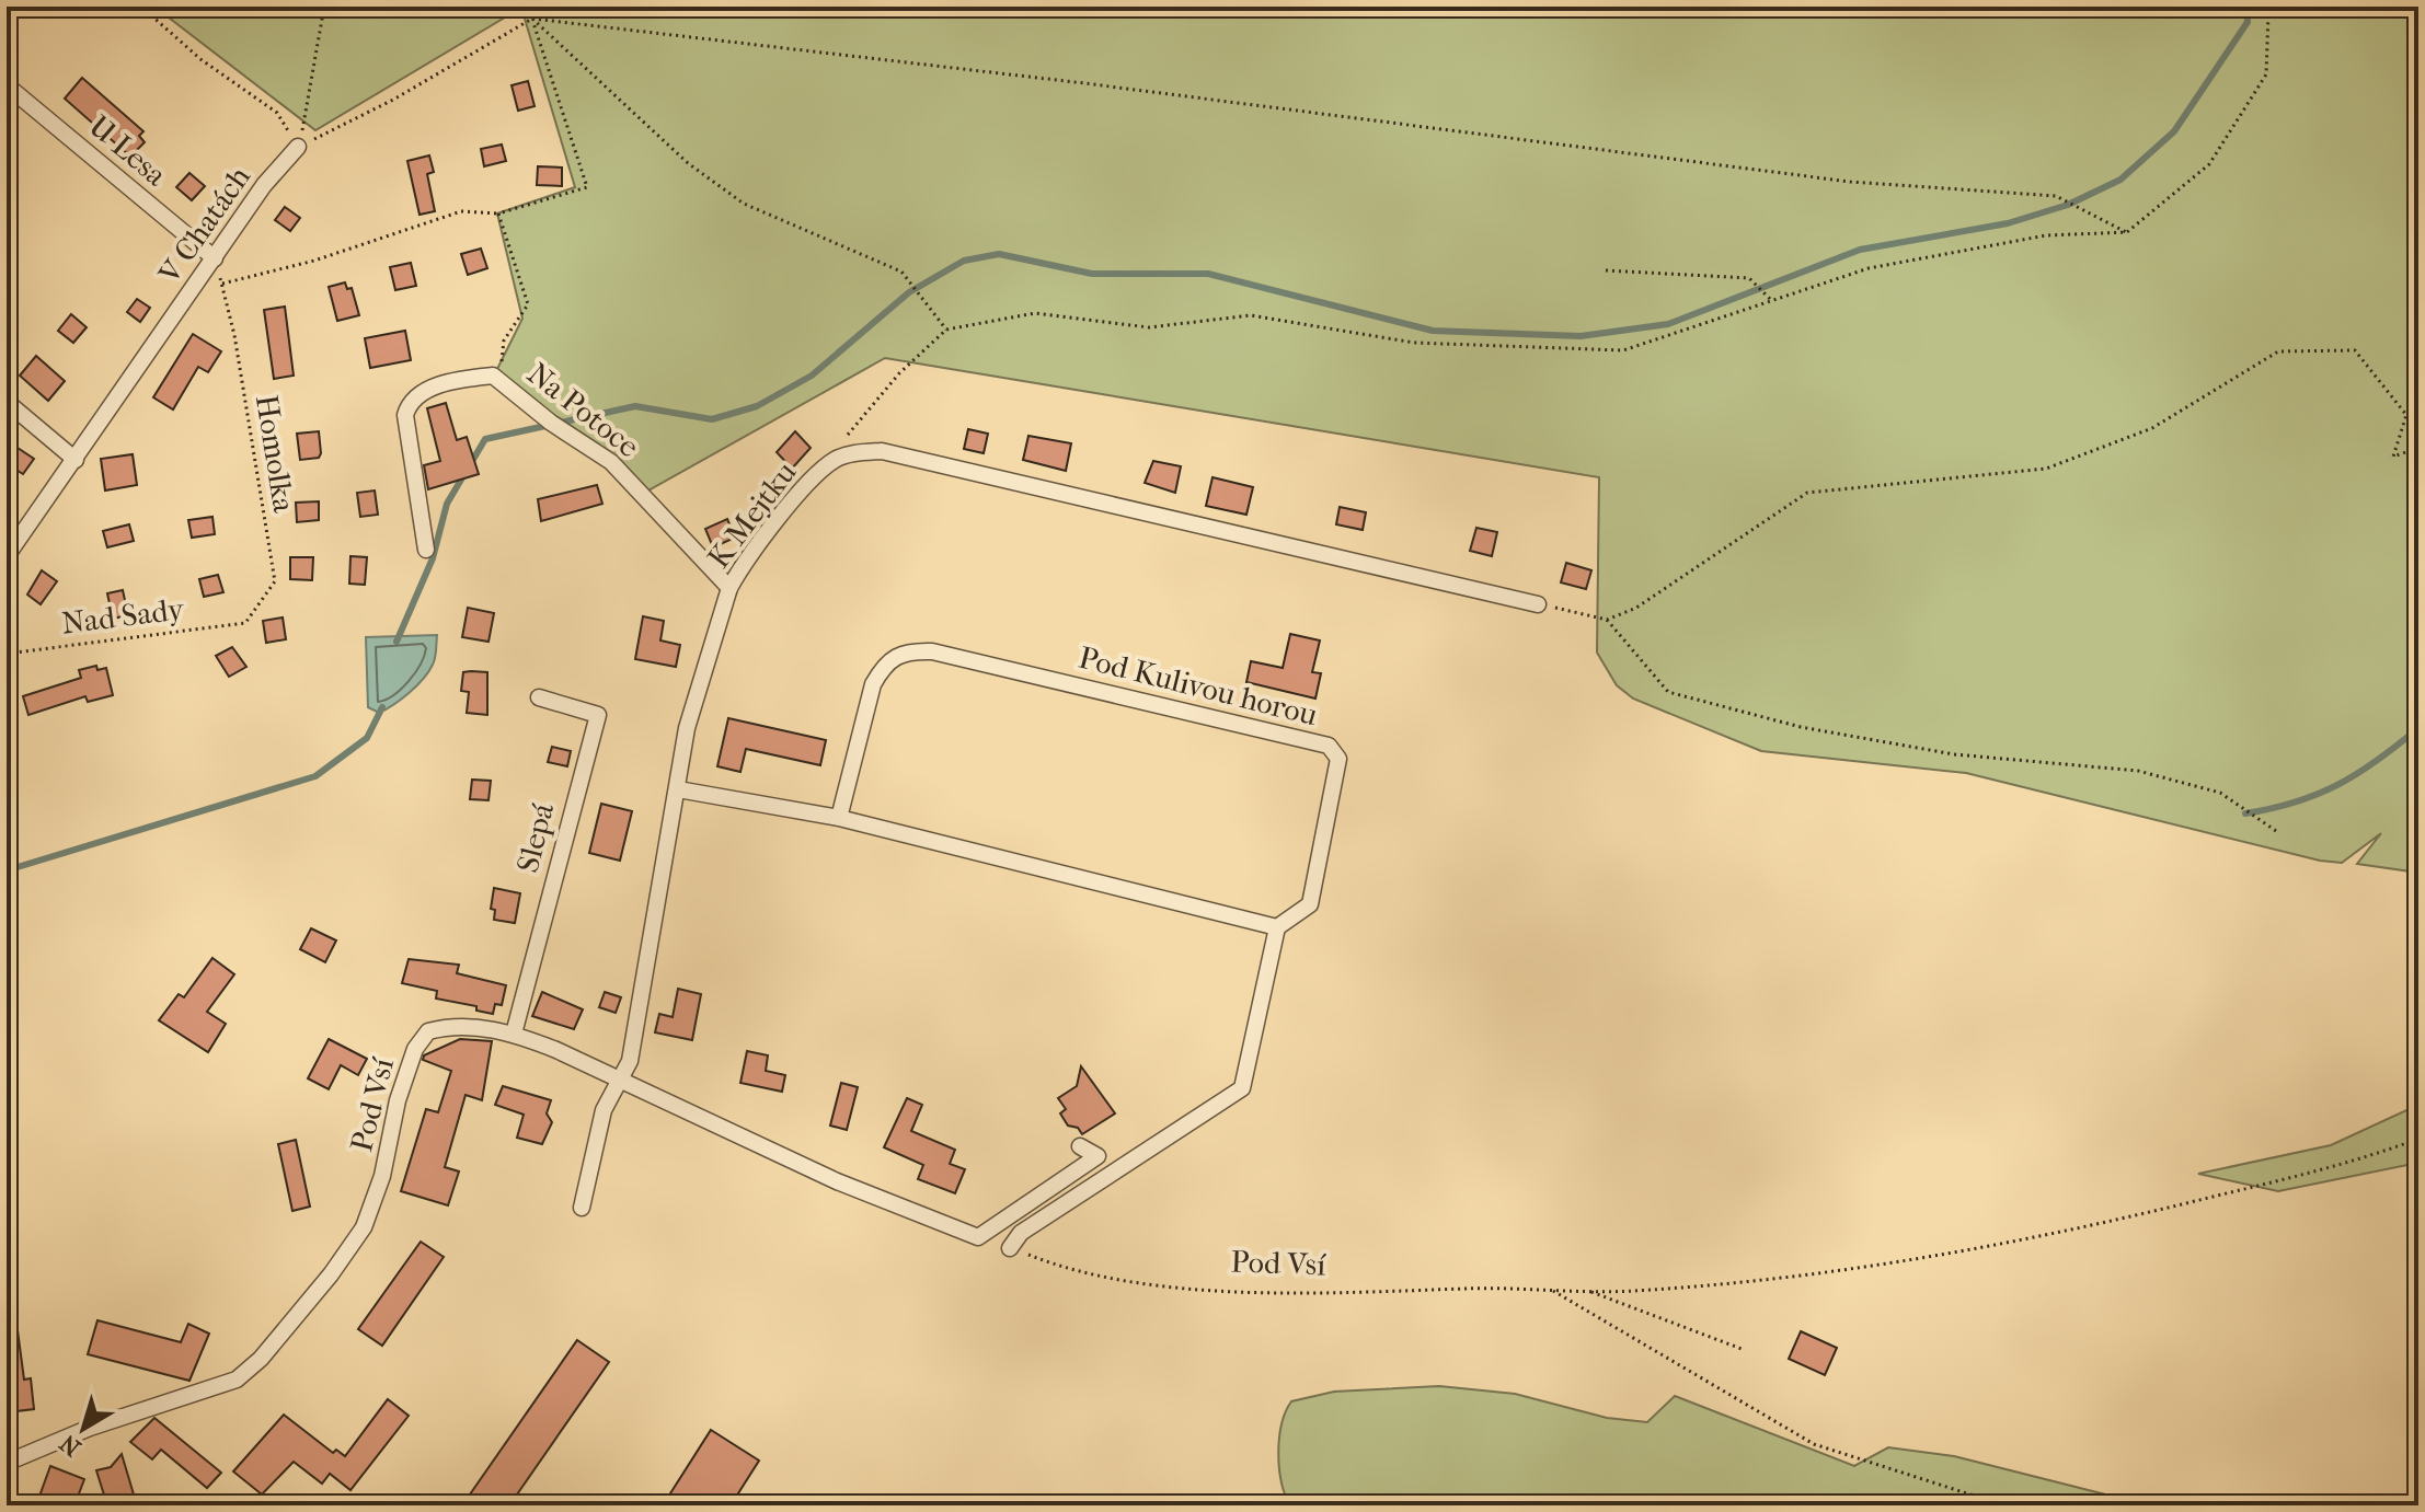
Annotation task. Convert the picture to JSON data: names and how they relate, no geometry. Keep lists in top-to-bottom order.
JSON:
{
  "streets": {
    "street": [
      "U Lesa",
      "V Chatách",
      "Na Potoce",
      "K Mejtku",
      "Pod Kulivou horou",
      "Slepá",
      "Pod Vsí"
    ],
    "path": ["Homolka", "Nad Sady"]
  },
  "crossings": [
    ["U Lesa", "V Chatách"],
    ["U Lesa", "Homolka"],
    ["V Chatách", "Homolka"],
    ["Na Potoce", "K Mejtku"],
    ["Homolka", "Nad Sady"],
    ["K Mejtku", "Pod Vsí"],
    ["Slepá", "Pod Vsí"]
  ],
  "north": "bottom left"
}
